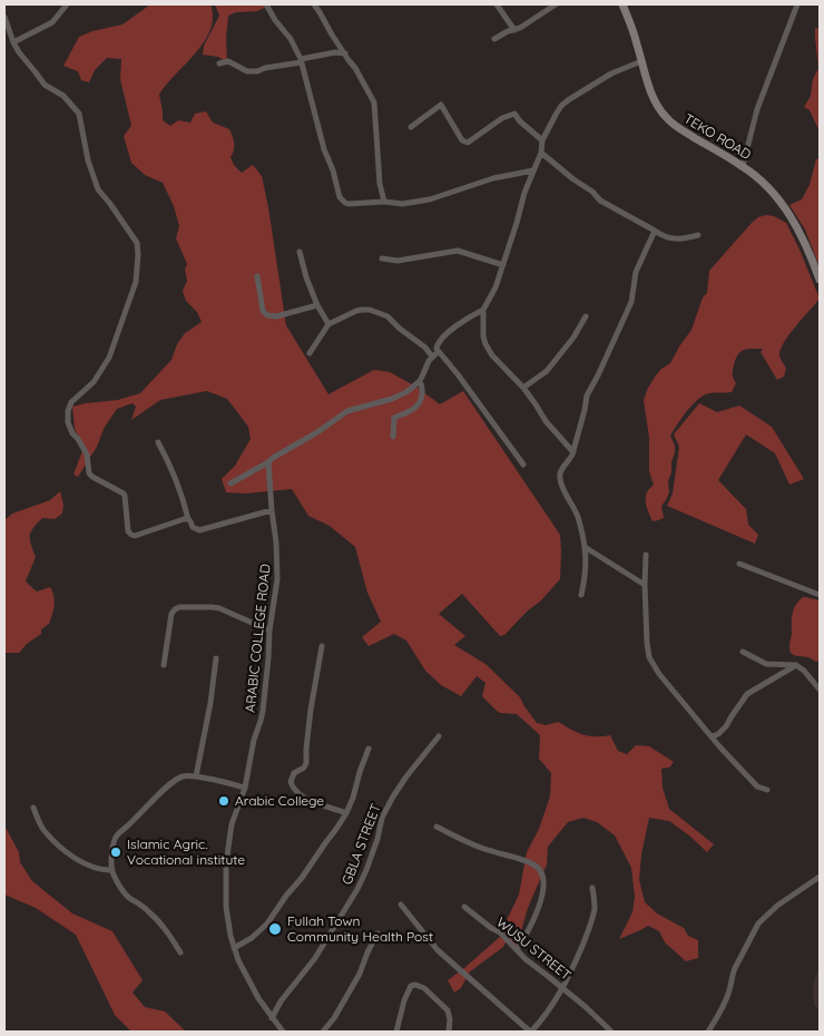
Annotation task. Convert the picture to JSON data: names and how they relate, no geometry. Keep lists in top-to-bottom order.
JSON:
{
  "streets": {
    "street": [
      "TEKO ROAD",
      "ARABIC COLLEGE ROAD",
      "GBLA STREET",
      "WUSU STREET"
    ]
  },
  "crossings": [
    ["ARABIC COLLEGE ROAD", "GBLA STREET"]
  ],
  "places": ["Arabic College", "Islamic Agric. Vocational institute", "Fullah Town Community Health Post"]
}
